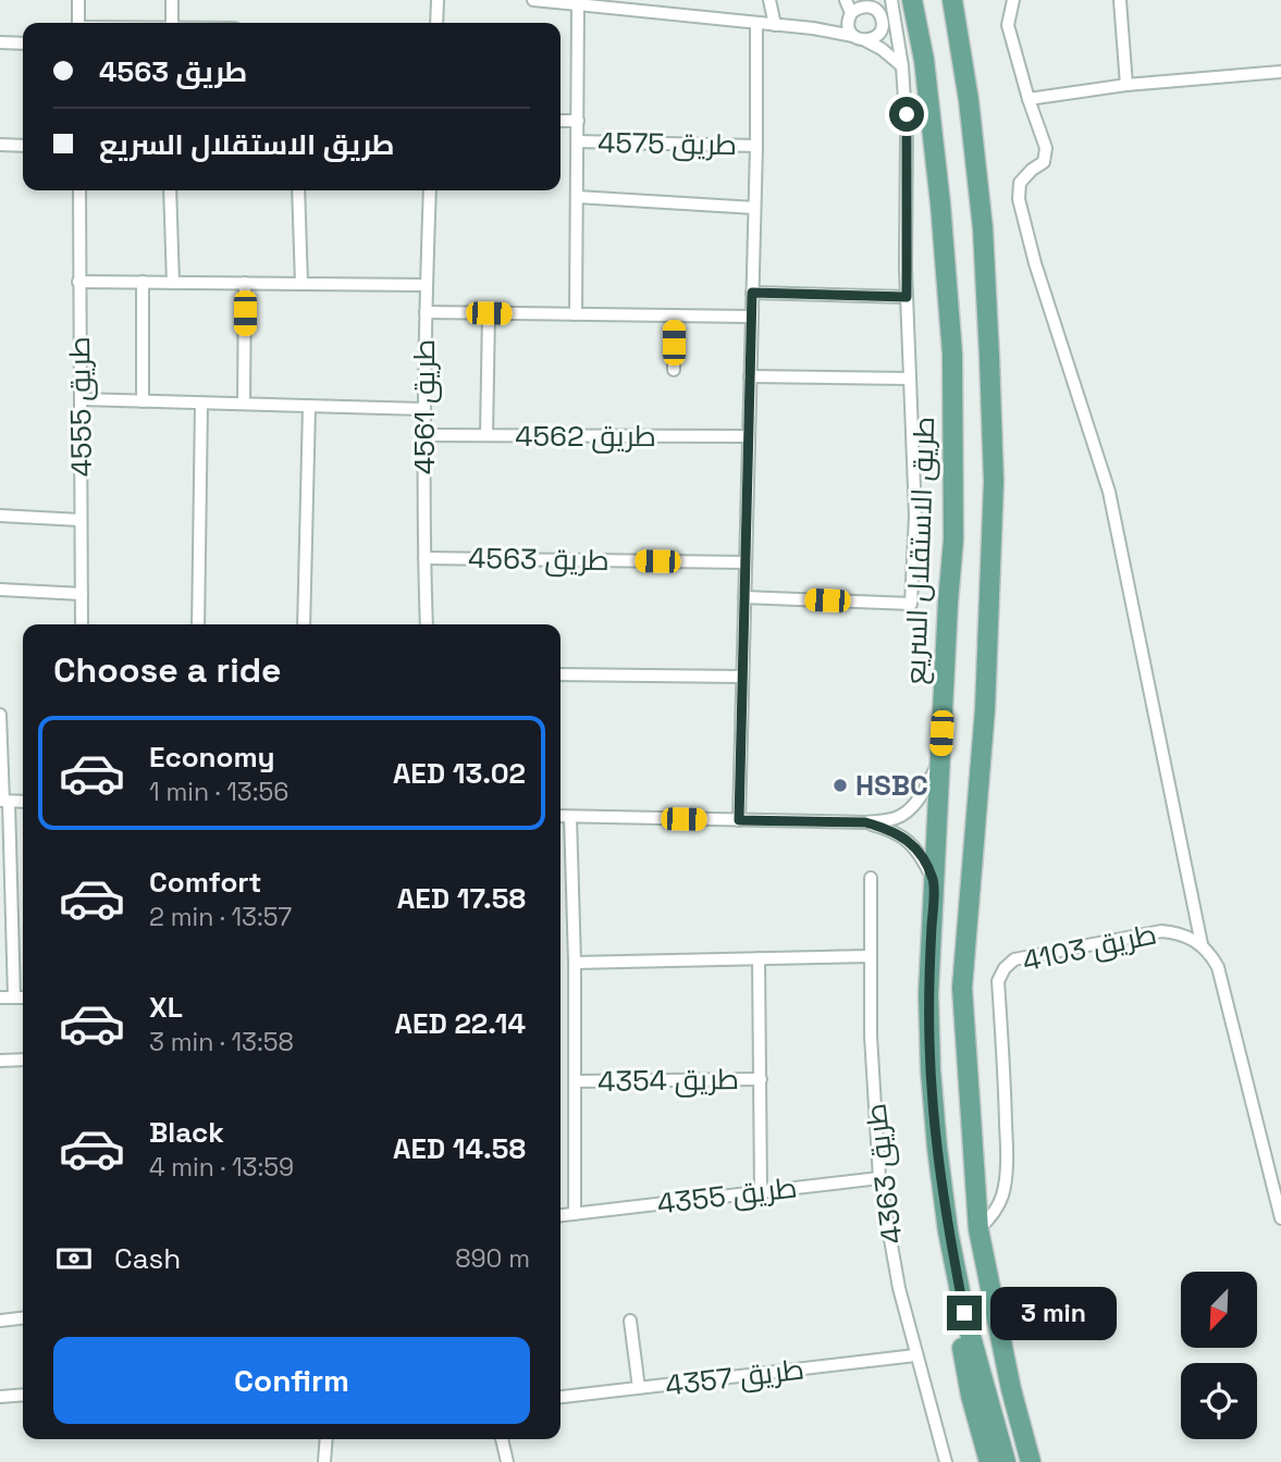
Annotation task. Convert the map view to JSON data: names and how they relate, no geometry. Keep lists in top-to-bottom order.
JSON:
{
  "streets": {
    "main road": ["طريق الاستقلال السريع"],
    "street": [
      "طريق 4575",
      "طريق 4555",
      "طريق 4561",
      "طريق 4562",
      "طريق 4563",
      "طريق 4103",
      "طريق 4354",
      "طريق 4363",
      "طريق 4355",
      "طريق 4357"
    ]
  },
  "crossings": [
    ["طريق 4561", "طريق 4562"],
    ["طريق 4561", "طريق 4563"],
    ["طريق 4354", "طريق 4355"],
    ["طريق 4363", "طريق 4355"],
    ["طريق 4363", "طريق 4357"]
  ],
  "places": ["HSBC"],
  "north": "bottom left",
  "page": {
    "banner": ["طريق 4563", "طريق الاستقلال السريع"],
    "heading": "Choose a ride",
    "list": [
      {
        "name": "Economy",
        "note": "1 min · 13:56",
        "value": "AED 13.02"
      },
      {
        "name": "Comfort",
        "note": "2 min · 13:57",
        "value": "AED 17.58"
      },
      {
        "name": "XL",
        "note": "3 min · 13:58",
        "value": "AED 22.14"
      },
      {
        "name": "Black",
        "note": "4 min · 13:59",
        "value": "AED 14.58"
      }
    ],
    "pay": ["Cash", "890 m"],
    "bubble": "3 min",
    "buttons": "Confirm"
  }
}
